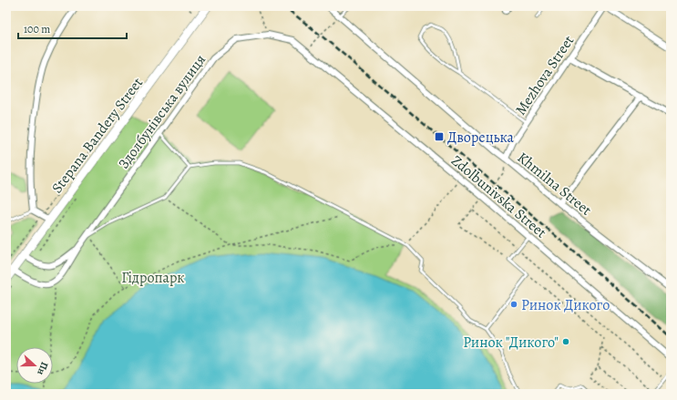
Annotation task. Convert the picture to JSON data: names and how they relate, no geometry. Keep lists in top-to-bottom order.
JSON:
{
  "streets": {
    "main road": ["Stepana Bandery Street"],
    "street": [
      "Mezhova Street",
      "Здолбунівська вулиця",
      "Khmilna Street",
      "Zdolbunivska Street"
    ]
  },
  "crossings": [
    ["Mezhova Street", "Khmilna Street"],
    ["Здолбунівська вулиця", "Stepana Bandery Street"],
    ["Здолбунівська вулиця", "Zdolbunivska Street"]
  ],
  "parks": ["Гідропарк"],
  "places": {
    "transit": ["Дворецька"],
    "other": ["Ринок Дикого", "Ринок \"Дикого\""]
  },
  "scale_bar": "100 m",
  "north": "right"
}
